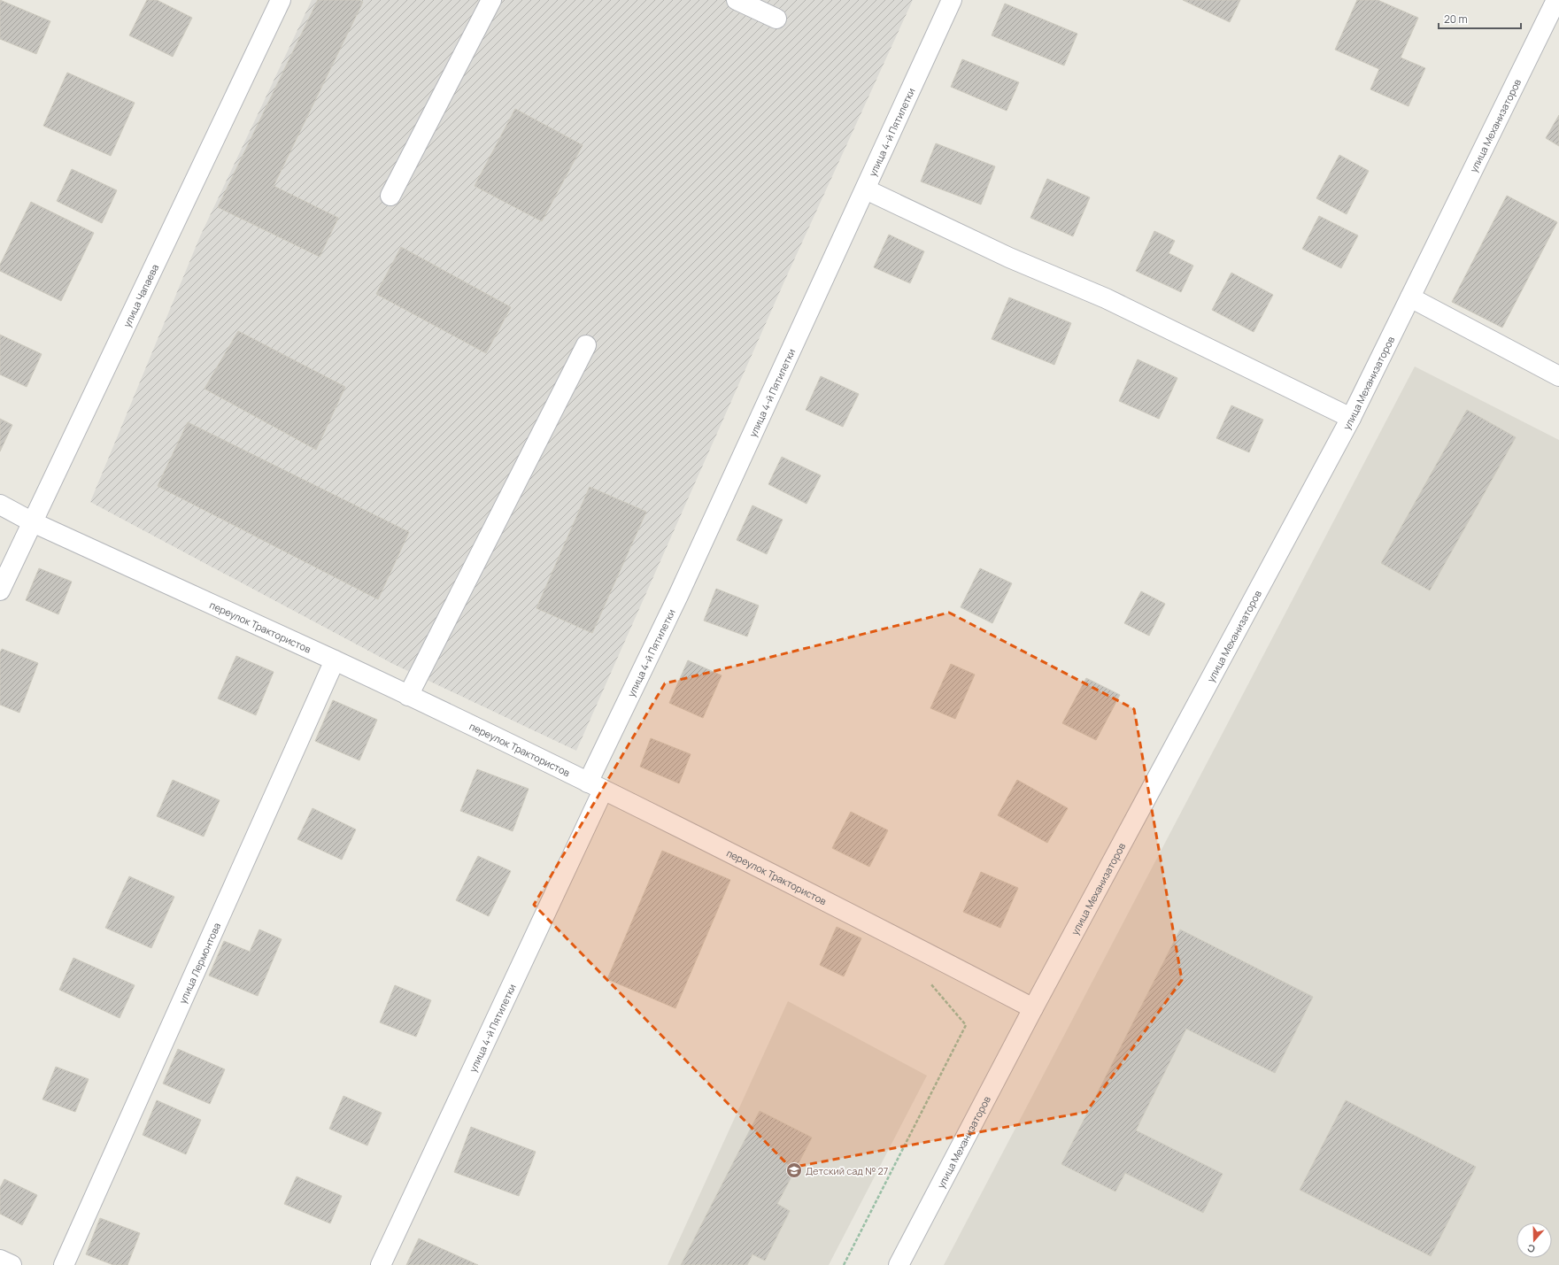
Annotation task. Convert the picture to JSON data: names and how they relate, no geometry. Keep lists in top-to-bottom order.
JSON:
{
  "streets": {
    "street": [
      "улица Механизаторов",
      "улица 4-й Пятилетки",
      "улица Чапаева",
      "переулок Трактористов",
      "улица Лермонтова"
    ]
  },
  "crossings": [
    ["улица Механизаторов", "переулок Трактористов"],
    ["улица 4-й Пятилетки", "переулок Трактористов"],
    ["улица Чапаева", "переулок Трактористов"],
    ["переулок Трактористов", "улица Лермонтова"]
  ],
  "places": {
    "school or university": ["Детский сад № 27"]
  },
  "scale_bar": "20 m",
  "north": "bottom"
}
